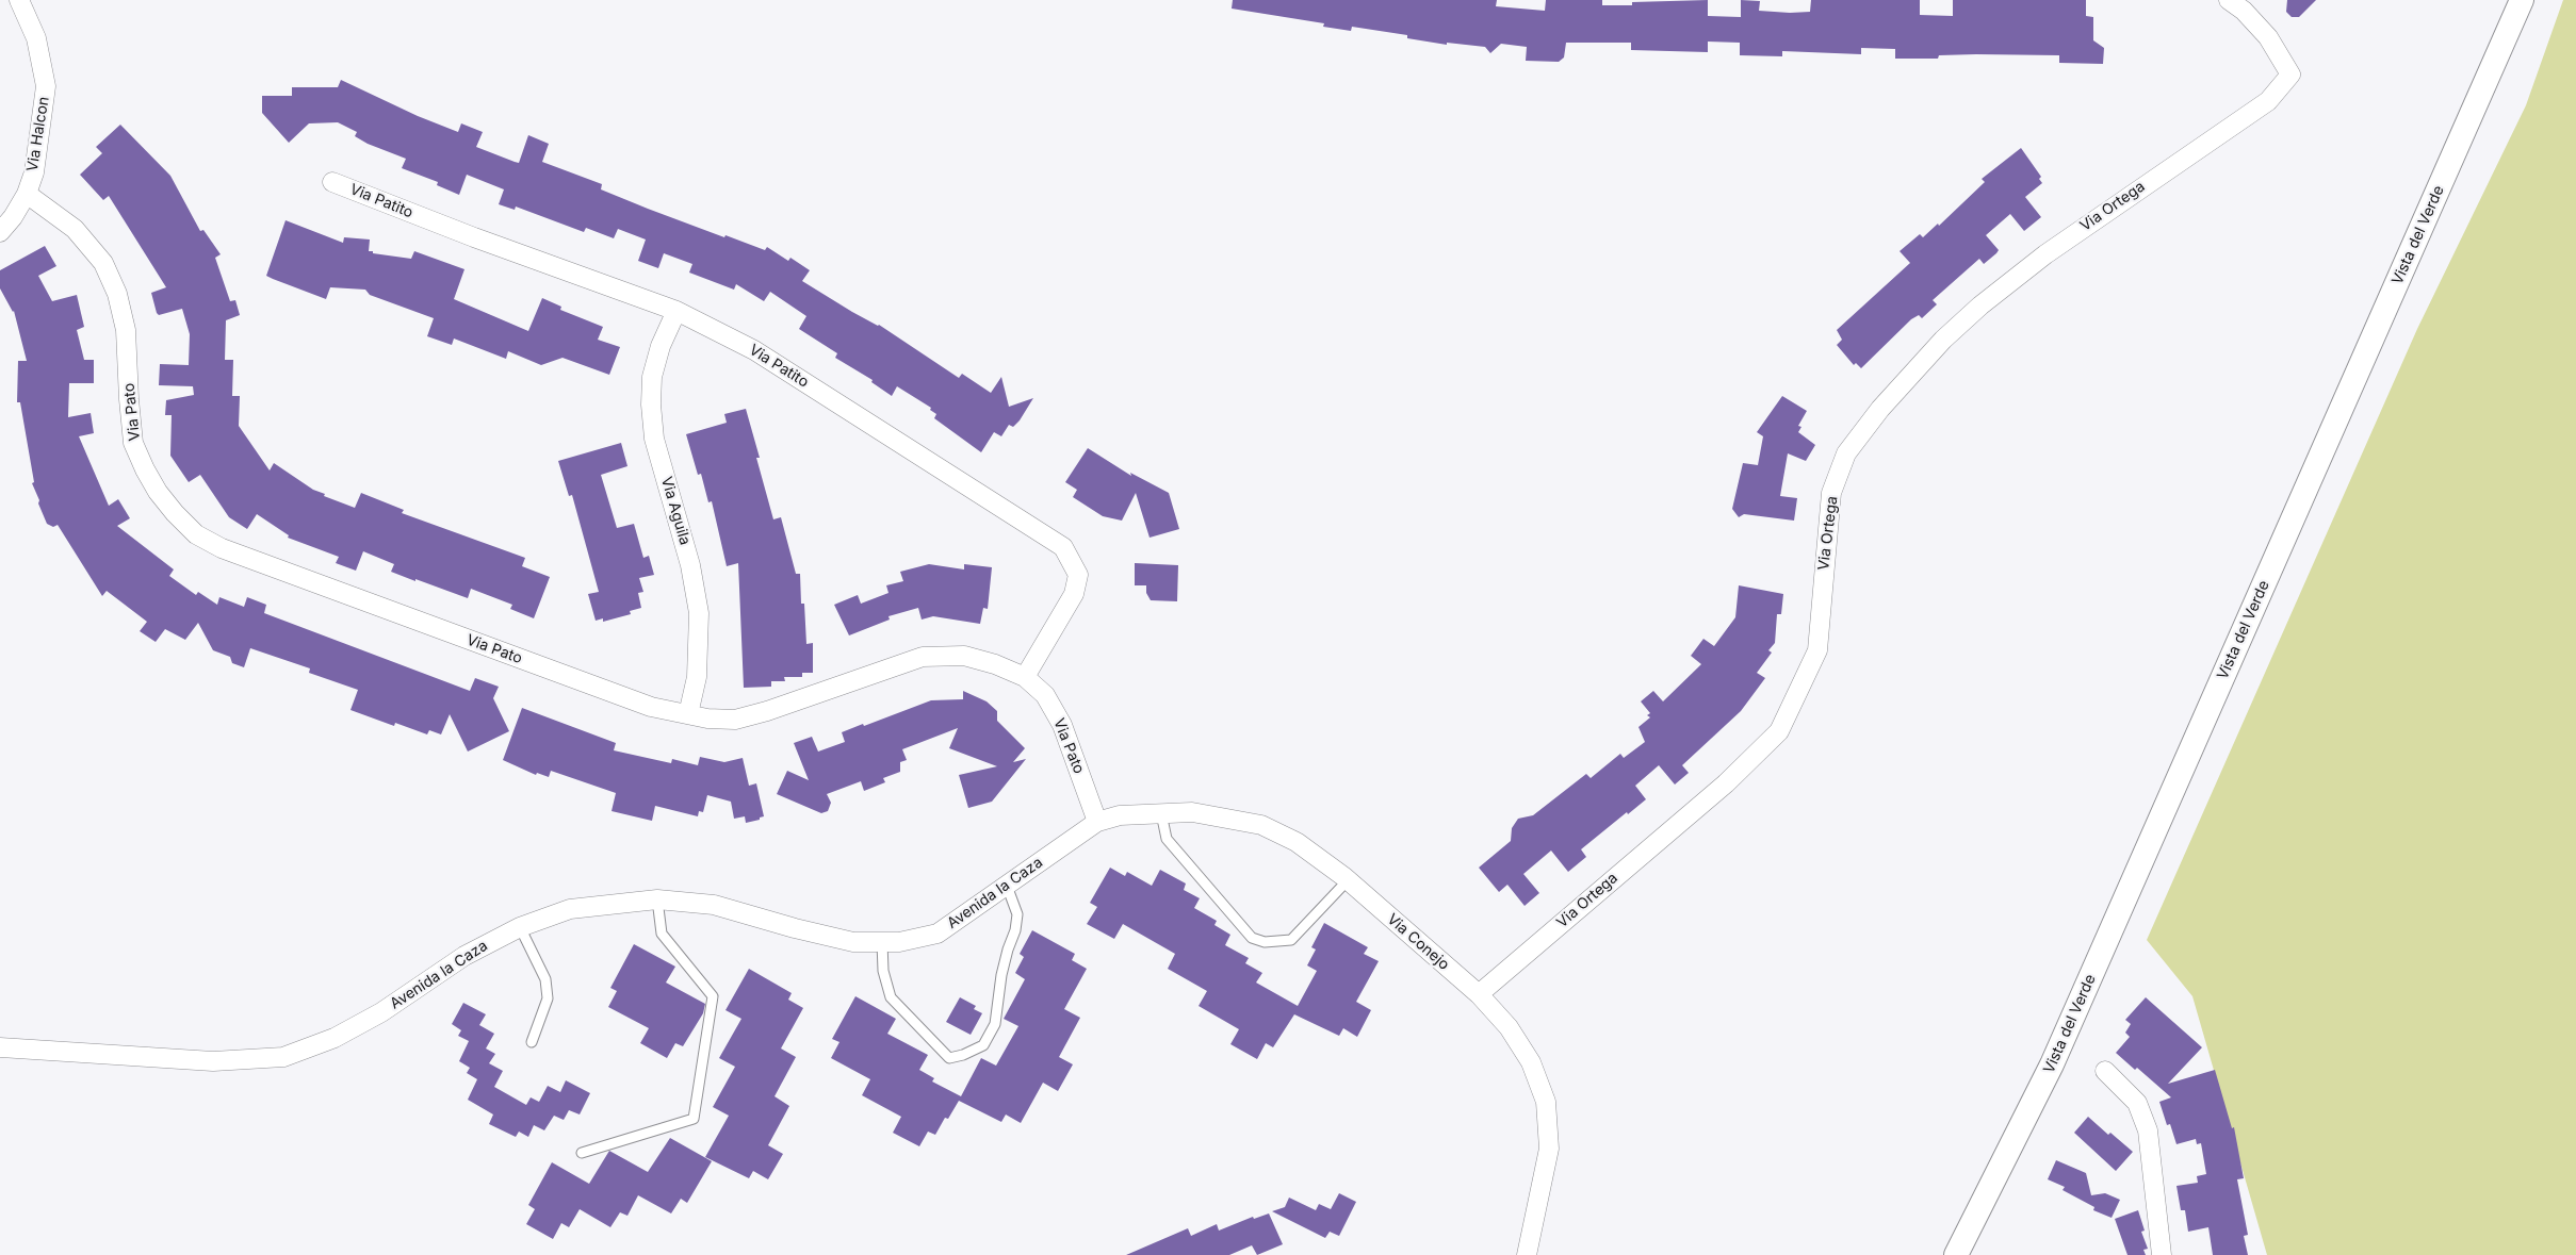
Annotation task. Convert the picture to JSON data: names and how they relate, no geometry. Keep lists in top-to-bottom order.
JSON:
{
  "streets": {
    "street": [
      "Via Halcon",
      "Via Patito",
      "Via Ortega",
      "Vista del Verde",
      "Via Pato",
      "Via Aguila",
      "Avenida la Caza",
      "Via Conejo"
    ]
  },
  "crossings": [
    ["Via Halcon", "Via Pato"],
    ["Via Patito", "Via Pato"],
    ["Via Patito", "Via Aguila"],
    ["Via Ortega", "Via Conejo"],
    ["Via Pato", "Via Aguila"],
    ["Via Pato", "Avenida la Caza"],
    ["Via Pato", "Via Conejo"],
    ["Avenida la Caza", "Via Conejo"]
  ]
}
